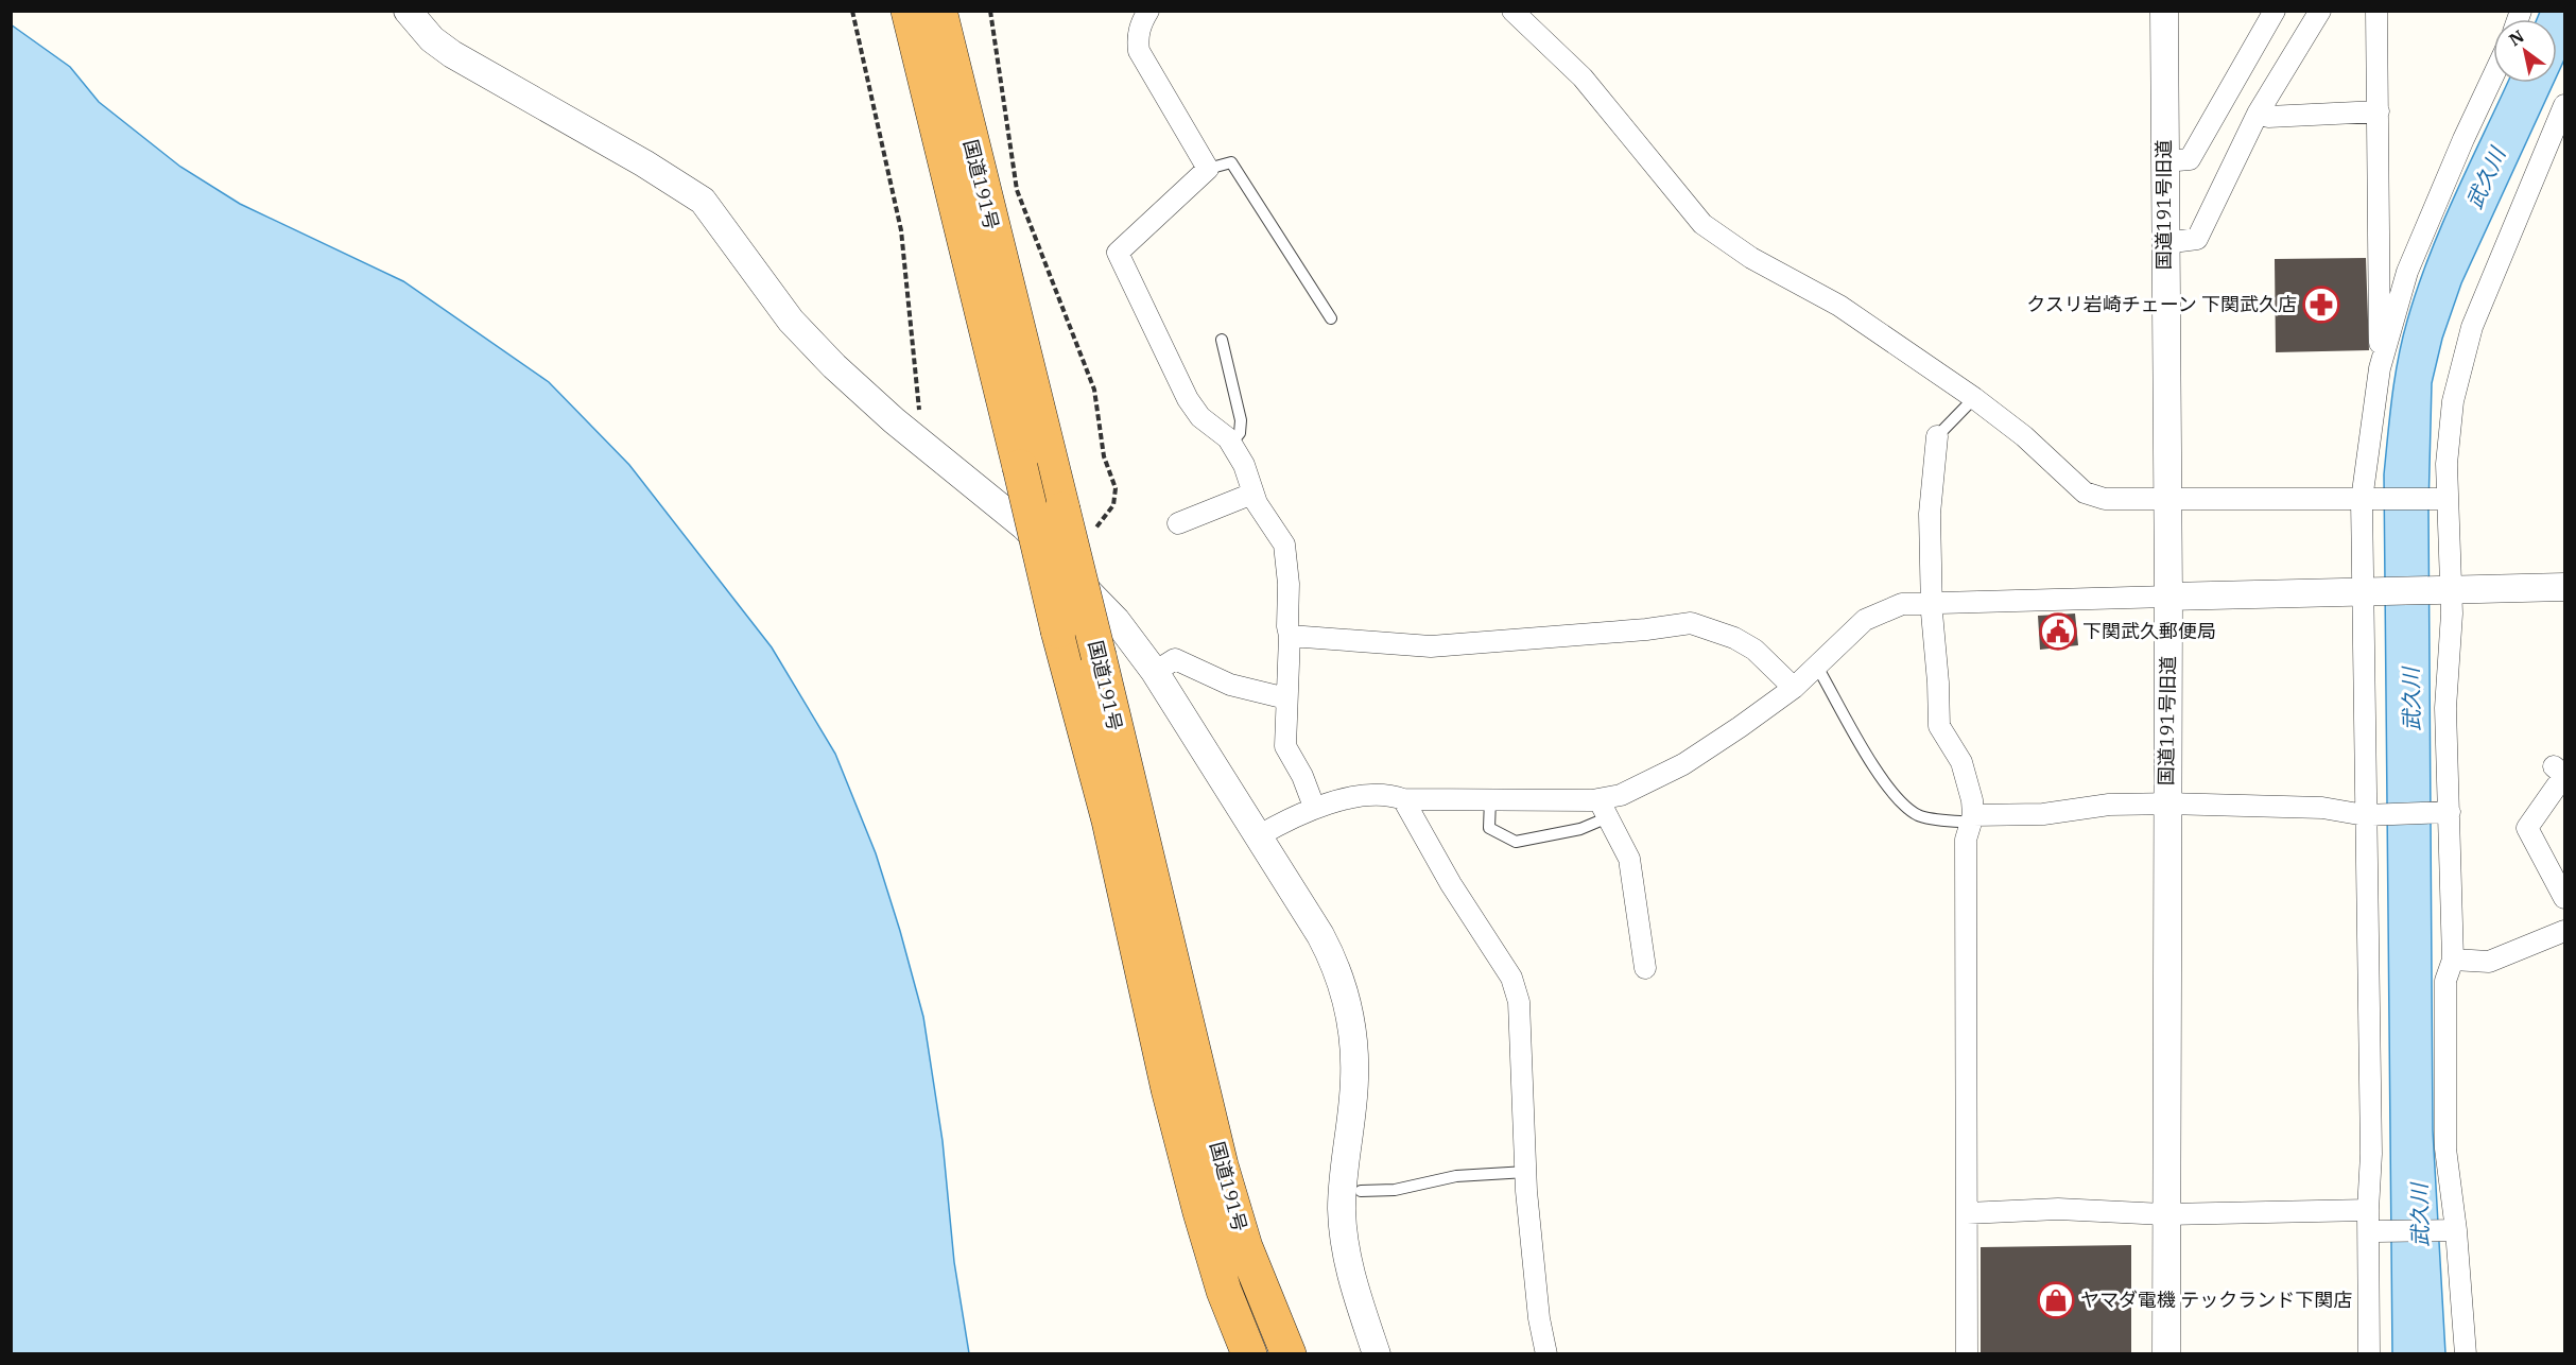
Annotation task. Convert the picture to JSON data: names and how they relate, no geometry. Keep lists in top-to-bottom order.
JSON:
{
  "streets": {
    "highway": ["国道191号"],
    "street": ["国道191号旧道"]
  },
  "water": ["武久川"],
  "places": {
    "pharmacy": ["クスリ岩崎チェーン 下関武久店"],
    "public building": ["下関武久郵便局"],
    "shop": ["ヤマダ電機 テックランド下関店"]
  },
  "north": "top left"
}
